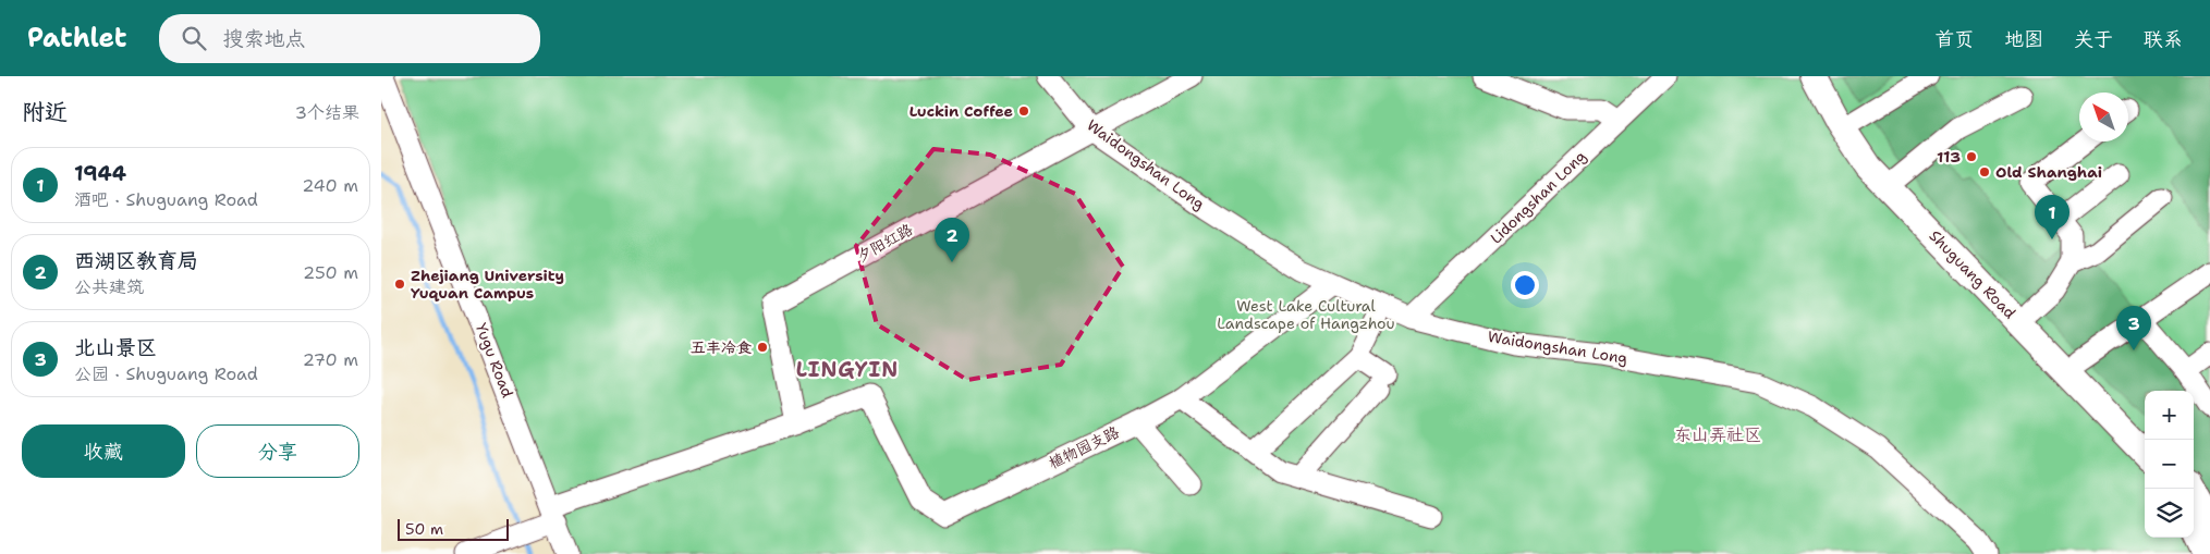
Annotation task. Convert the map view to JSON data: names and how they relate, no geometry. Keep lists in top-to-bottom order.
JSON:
{
  "streets": {
    "main road": ["Shuguang Road"],
    "street": [
      "Waidongshan Long",
      "Lidongshan Long",
      "夕阳红路",
      "Yugu Road",
      "植物园支路"
    ]
  },
  "crossings": [
    ["Waidongshan Long", "Lidongshan Long"],
    ["Waidongshan Long", "夕阳红路"],
    ["Waidongshan Long", "植物园支路"],
    ["夕阳红路", "植物园支路"]
  ],
  "districts": ["LINGYIN", "东山弄社区"],
  "parks": ["West Lake Cultural Landscape of Hangzhou"],
  "places": [
    "Luckin Coffee",
    "113",
    "Old Shanghai",
    "Zhejiang University Yuquan Campus",
    "五丰冷食"
  ],
  "scale_bar": "50 m",
  "north": "top left",
  "page": {
    "header": "Pathlet",
    "search": "搜索地点",
    "nav": [
      "首页",
      "地图",
      "关于",
      "联系"
    ],
    "heading": ["附近", "3个结果"],
    "list": [
      {
        "mark": "1",
        "name": "1944",
        "note": "酒吧 · Shuguang Road",
        "value": "240 m"
      },
      {
        "mark": "2",
        "name": "西湖区教育局",
        "note": "公共建筑",
        "value": "250 m"
      },
      {
        "mark": "3",
        "name": "北山景区",
        "note": "公园 · Shuguang Road",
        "value": "270 m"
      }
    ],
    "pins": ["1", "2", "3"],
    "map_buttons": ["+", "−"],
    "buttons": ["收藏", "分享"],
    "scale": "50 m"
  }
}
